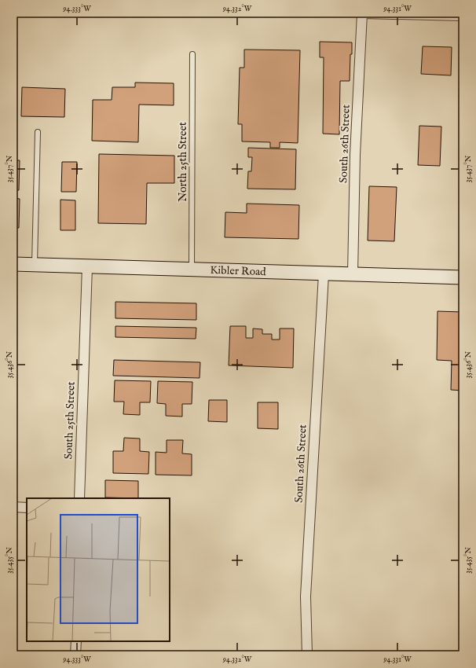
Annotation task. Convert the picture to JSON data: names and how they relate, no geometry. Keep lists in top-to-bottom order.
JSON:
{
  "streets": {
    "main road": ["Kibler Road"],
    "street": ["South 26th Street", "South 25th Street"],
    "lane": ["North 25th Street"]
  },
  "crossings": [
    ["South 26th Street", "Kibler Road"],
    ["North 25th Street", "Kibler Road"],
    ["Kibler Road", "South 25th Street"]
  ],
  "coordinates": [
    "94.333°W",
    "94.332°W",
    "94.331°W",
    "35.437°N",
    "35.436°N",
    "35.435°N"
  ]
}
